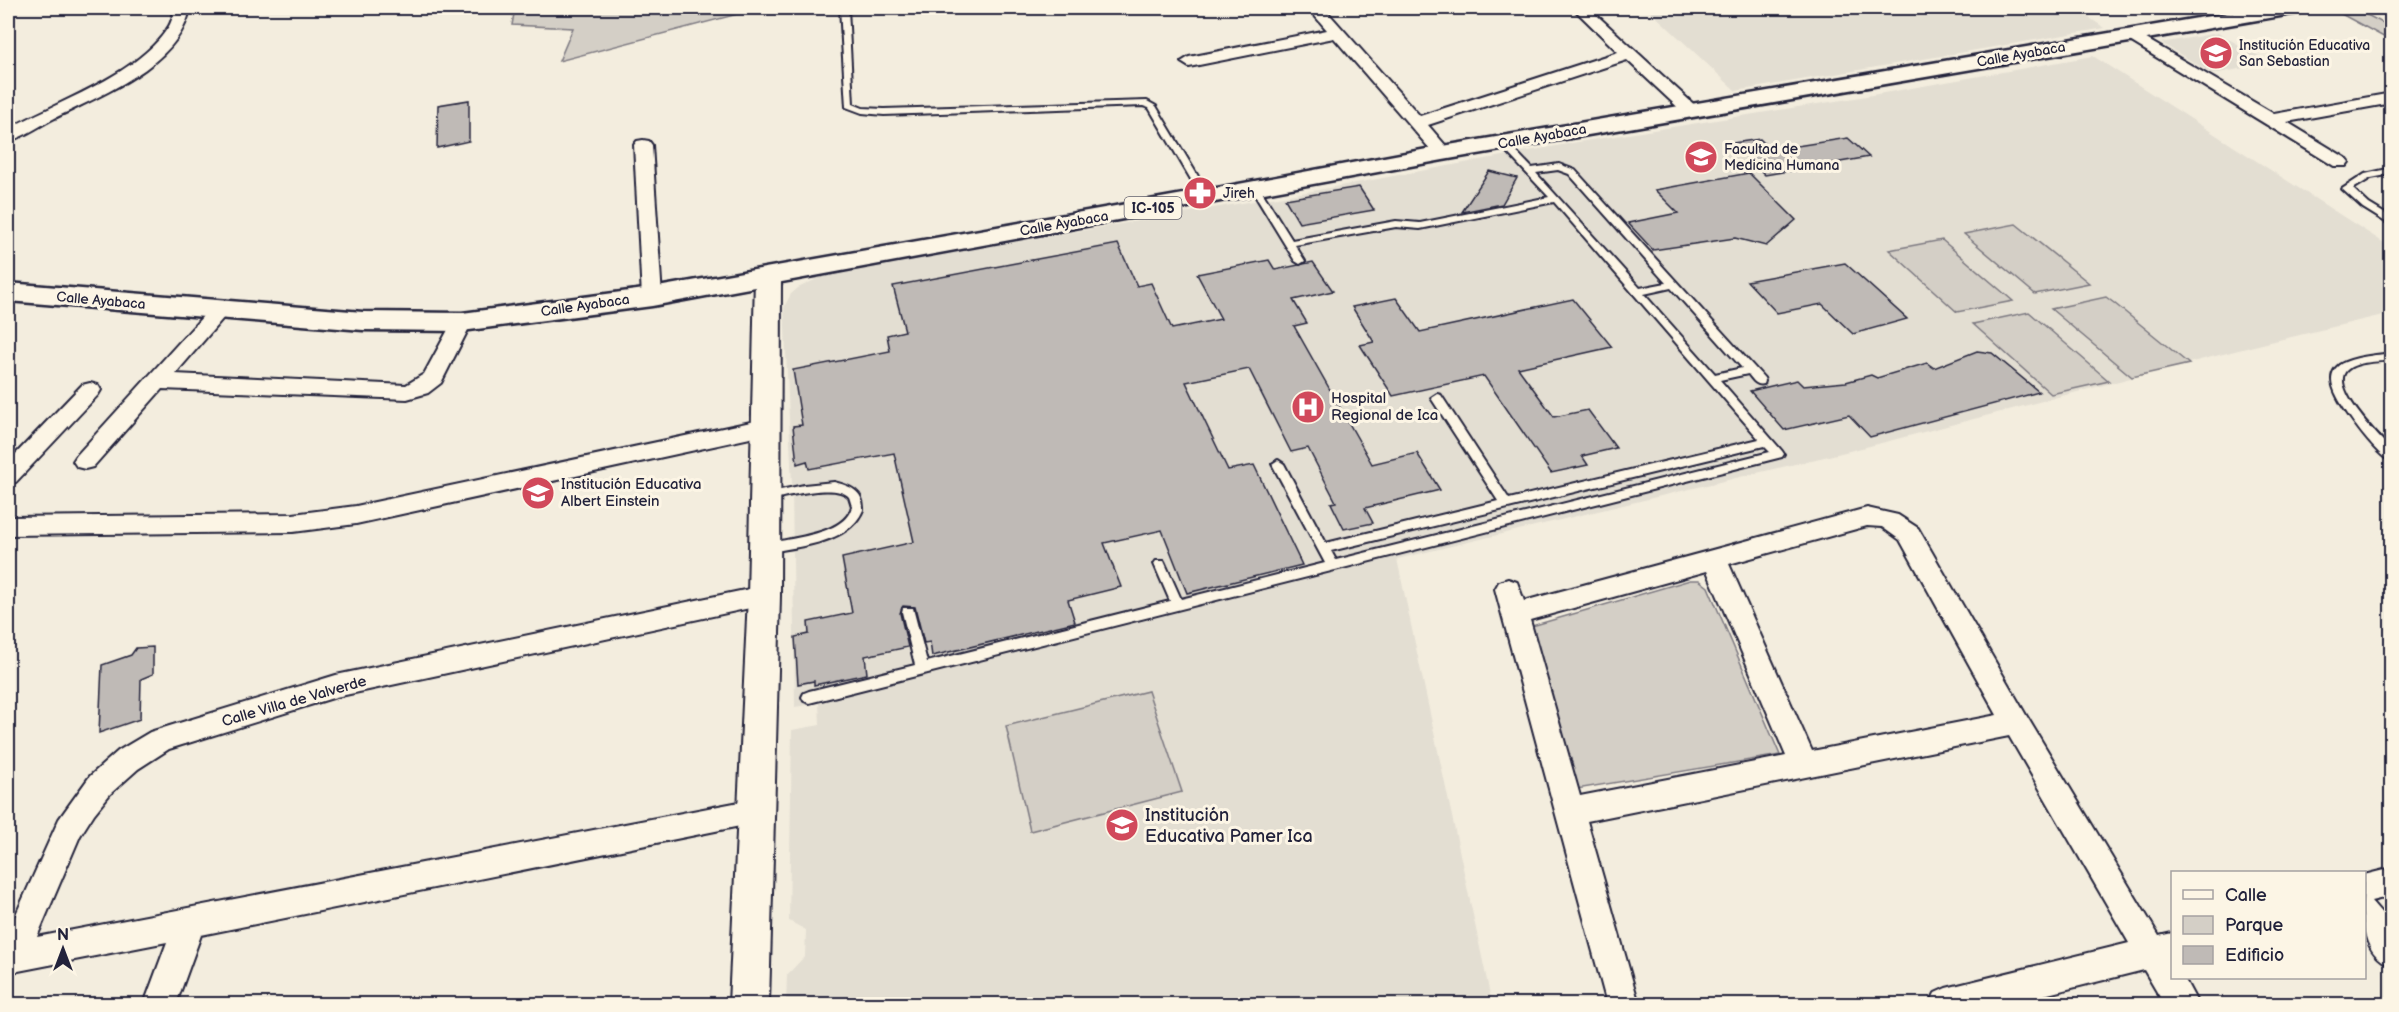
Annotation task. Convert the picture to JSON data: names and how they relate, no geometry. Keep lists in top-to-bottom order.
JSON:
{
  "streets": {
    "main road": ["Calle Ayabaca", "IC-105"],
    "street": ["Calle Villa de Valverde"]
  },
  "places": {
    "school or university": [
      "Institución Educativa San Sebastian",
      "Facultad de Medicina Humana",
      "Institución Educativa Albert Einstein",
      "Institución Educativa Pamer Ica"
    ],
    "pharmacy": ["Jireh"],
    "hospital": ["Hospital Regional de Ica"]
  },
  "legend": ["Calle", "Parque", "Edificio"],
  "north": "top"
}
